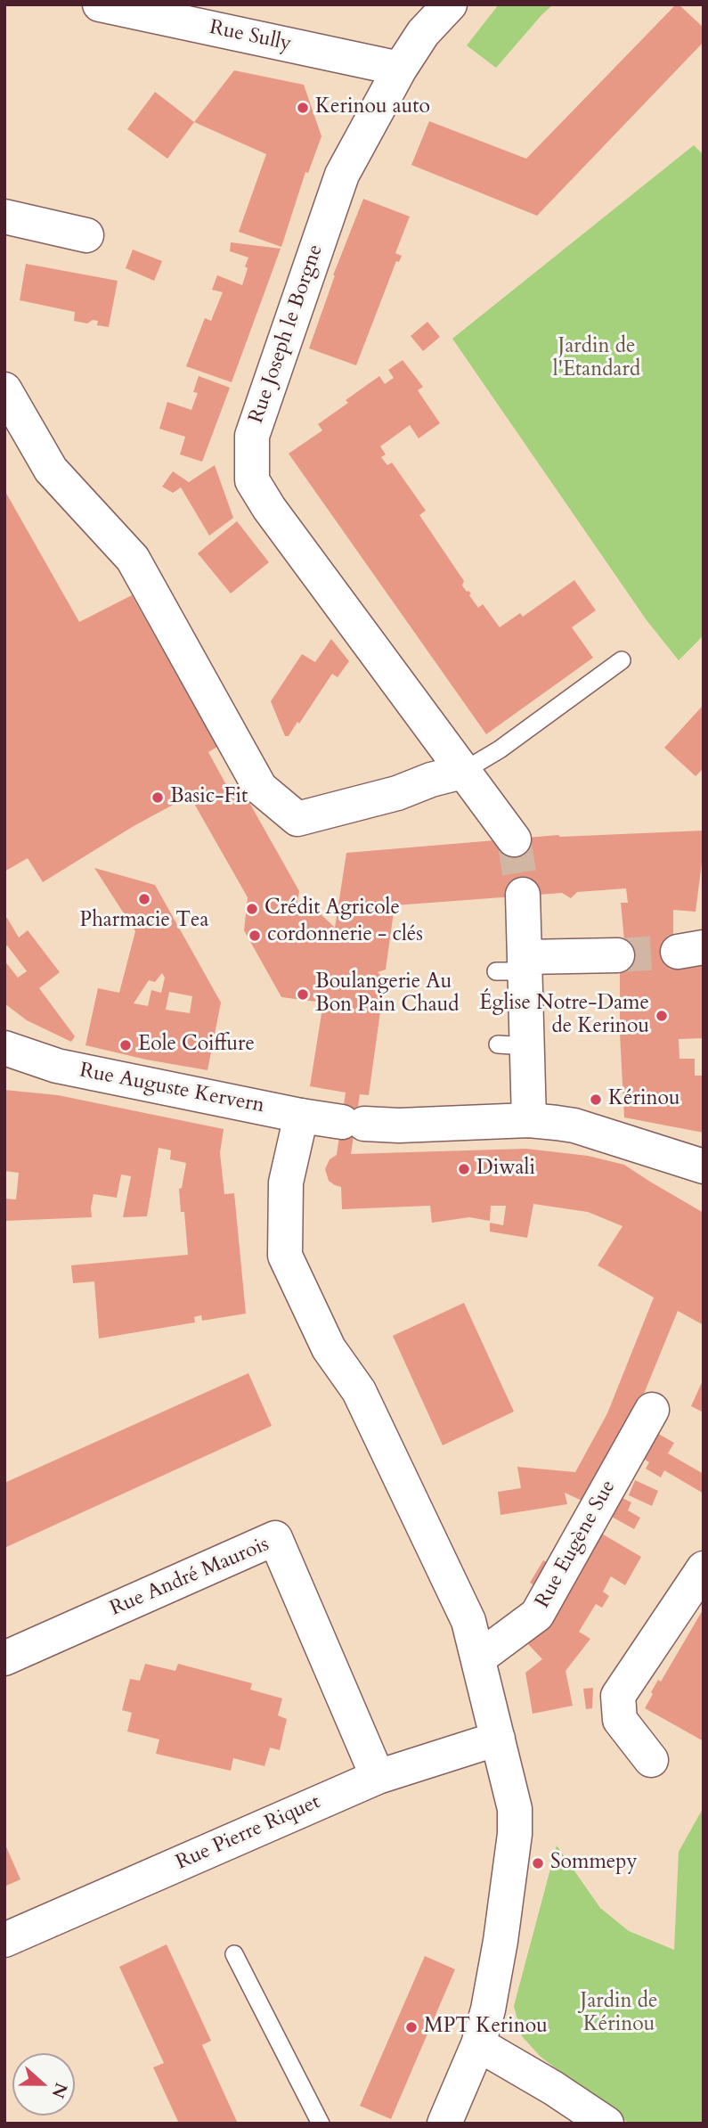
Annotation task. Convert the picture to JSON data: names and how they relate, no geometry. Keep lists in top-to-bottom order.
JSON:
{
  "streets": {
    "street": [
      "Rue Sully",
      "Rue Joseph le Borgne",
      "Rue Auguste Kervern",
      "Rue Eugène Sue",
      "Rue André Maurois",
      "Rue Pierre Riquet"
    ]
  },
  "crossings": [
    ["Rue Sully", "Rue Joseph le Borgne"],
    ["Rue André Maurois", "Rue Pierre Riquet"]
  ],
  "parks": ["Jardin de l'Etandard", "Jardin de Kérinou"],
  "places": [
    "Kerinou auto",
    "Basic-Fit",
    "Pharmacie Tea",
    "Crédit Agricole",
    "cordonnerie - clés",
    "Boulangerie Au Bon Pain Chaud",
    "Église Notre-Dame de Kerinou",
    "Eole Coiffure",
    "Kérinou",
    "Diwali",
    "Sommepy",
    "MPT Kerinou"
  ],
  "north": "right"
}
